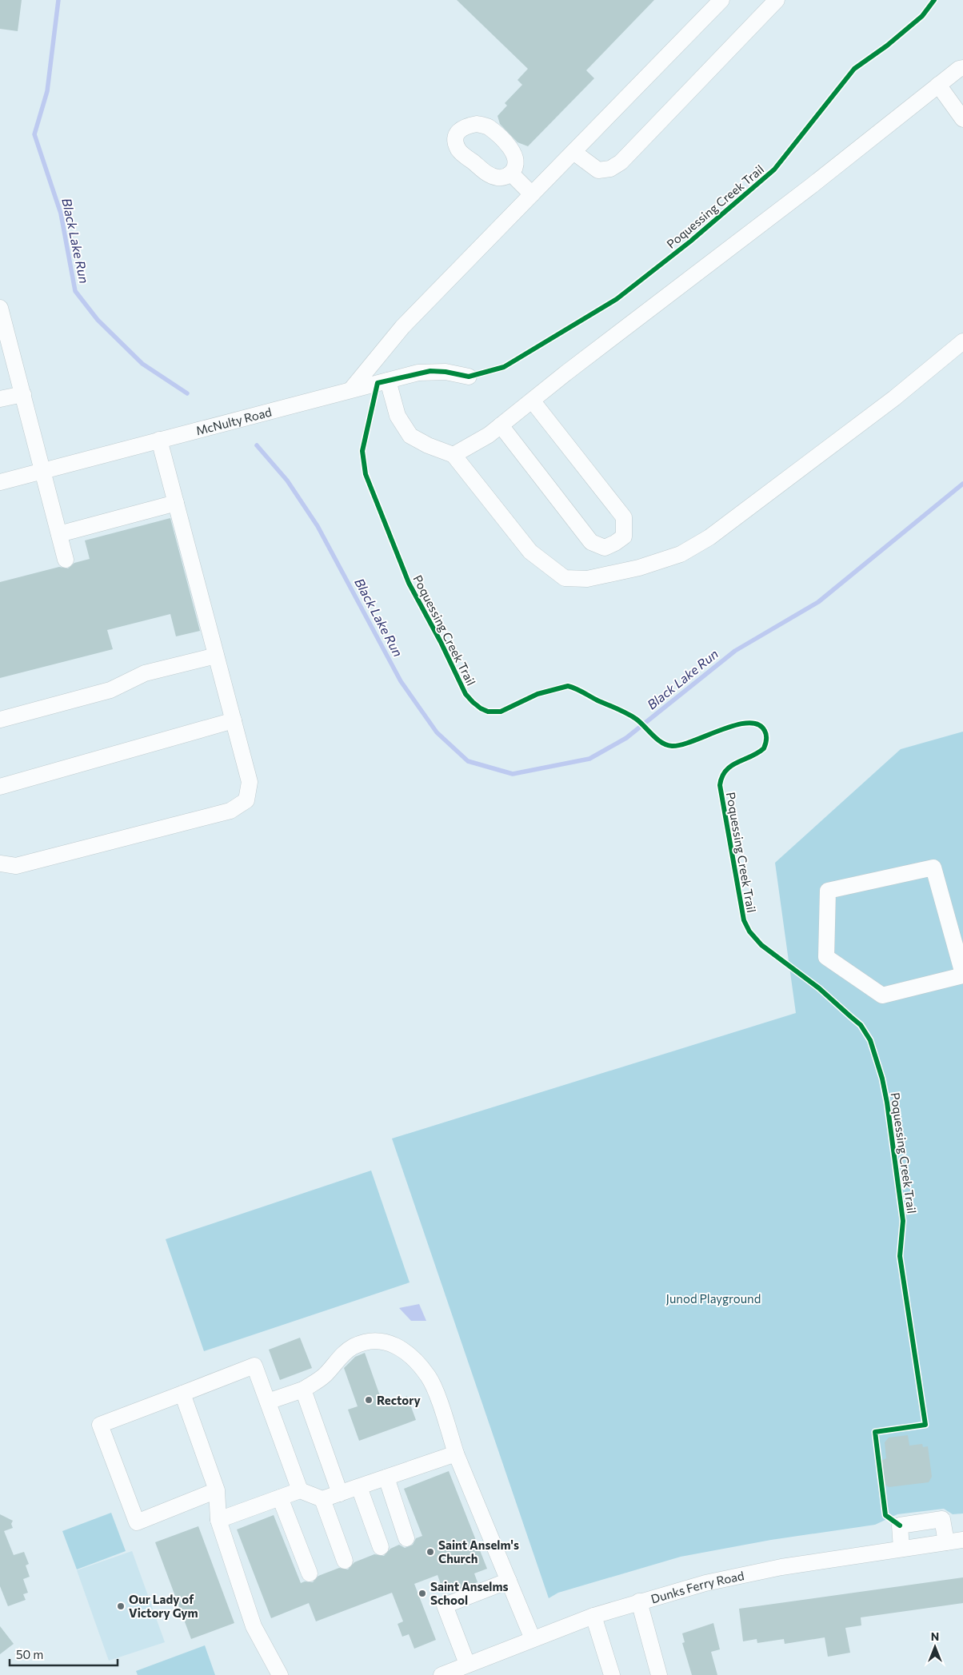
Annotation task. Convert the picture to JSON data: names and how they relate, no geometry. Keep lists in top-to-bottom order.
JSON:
{
  "streets": {
    "street": ["McNulty Road", "Dunks Ferry Road"],
    "cycle path": ["Poquessing Creek Trail"]
  },
  "water": ["Black Lake Run"],
  "parks": ["Junod Playground"],
  "places": [
    "Rectory",
    "Saint Anselm's Church",
    "Saint Anselms School",
    "Our Lady of Victory Gym"
  ],
  "scale_bar": "50 m",
  "north": "top"
}
